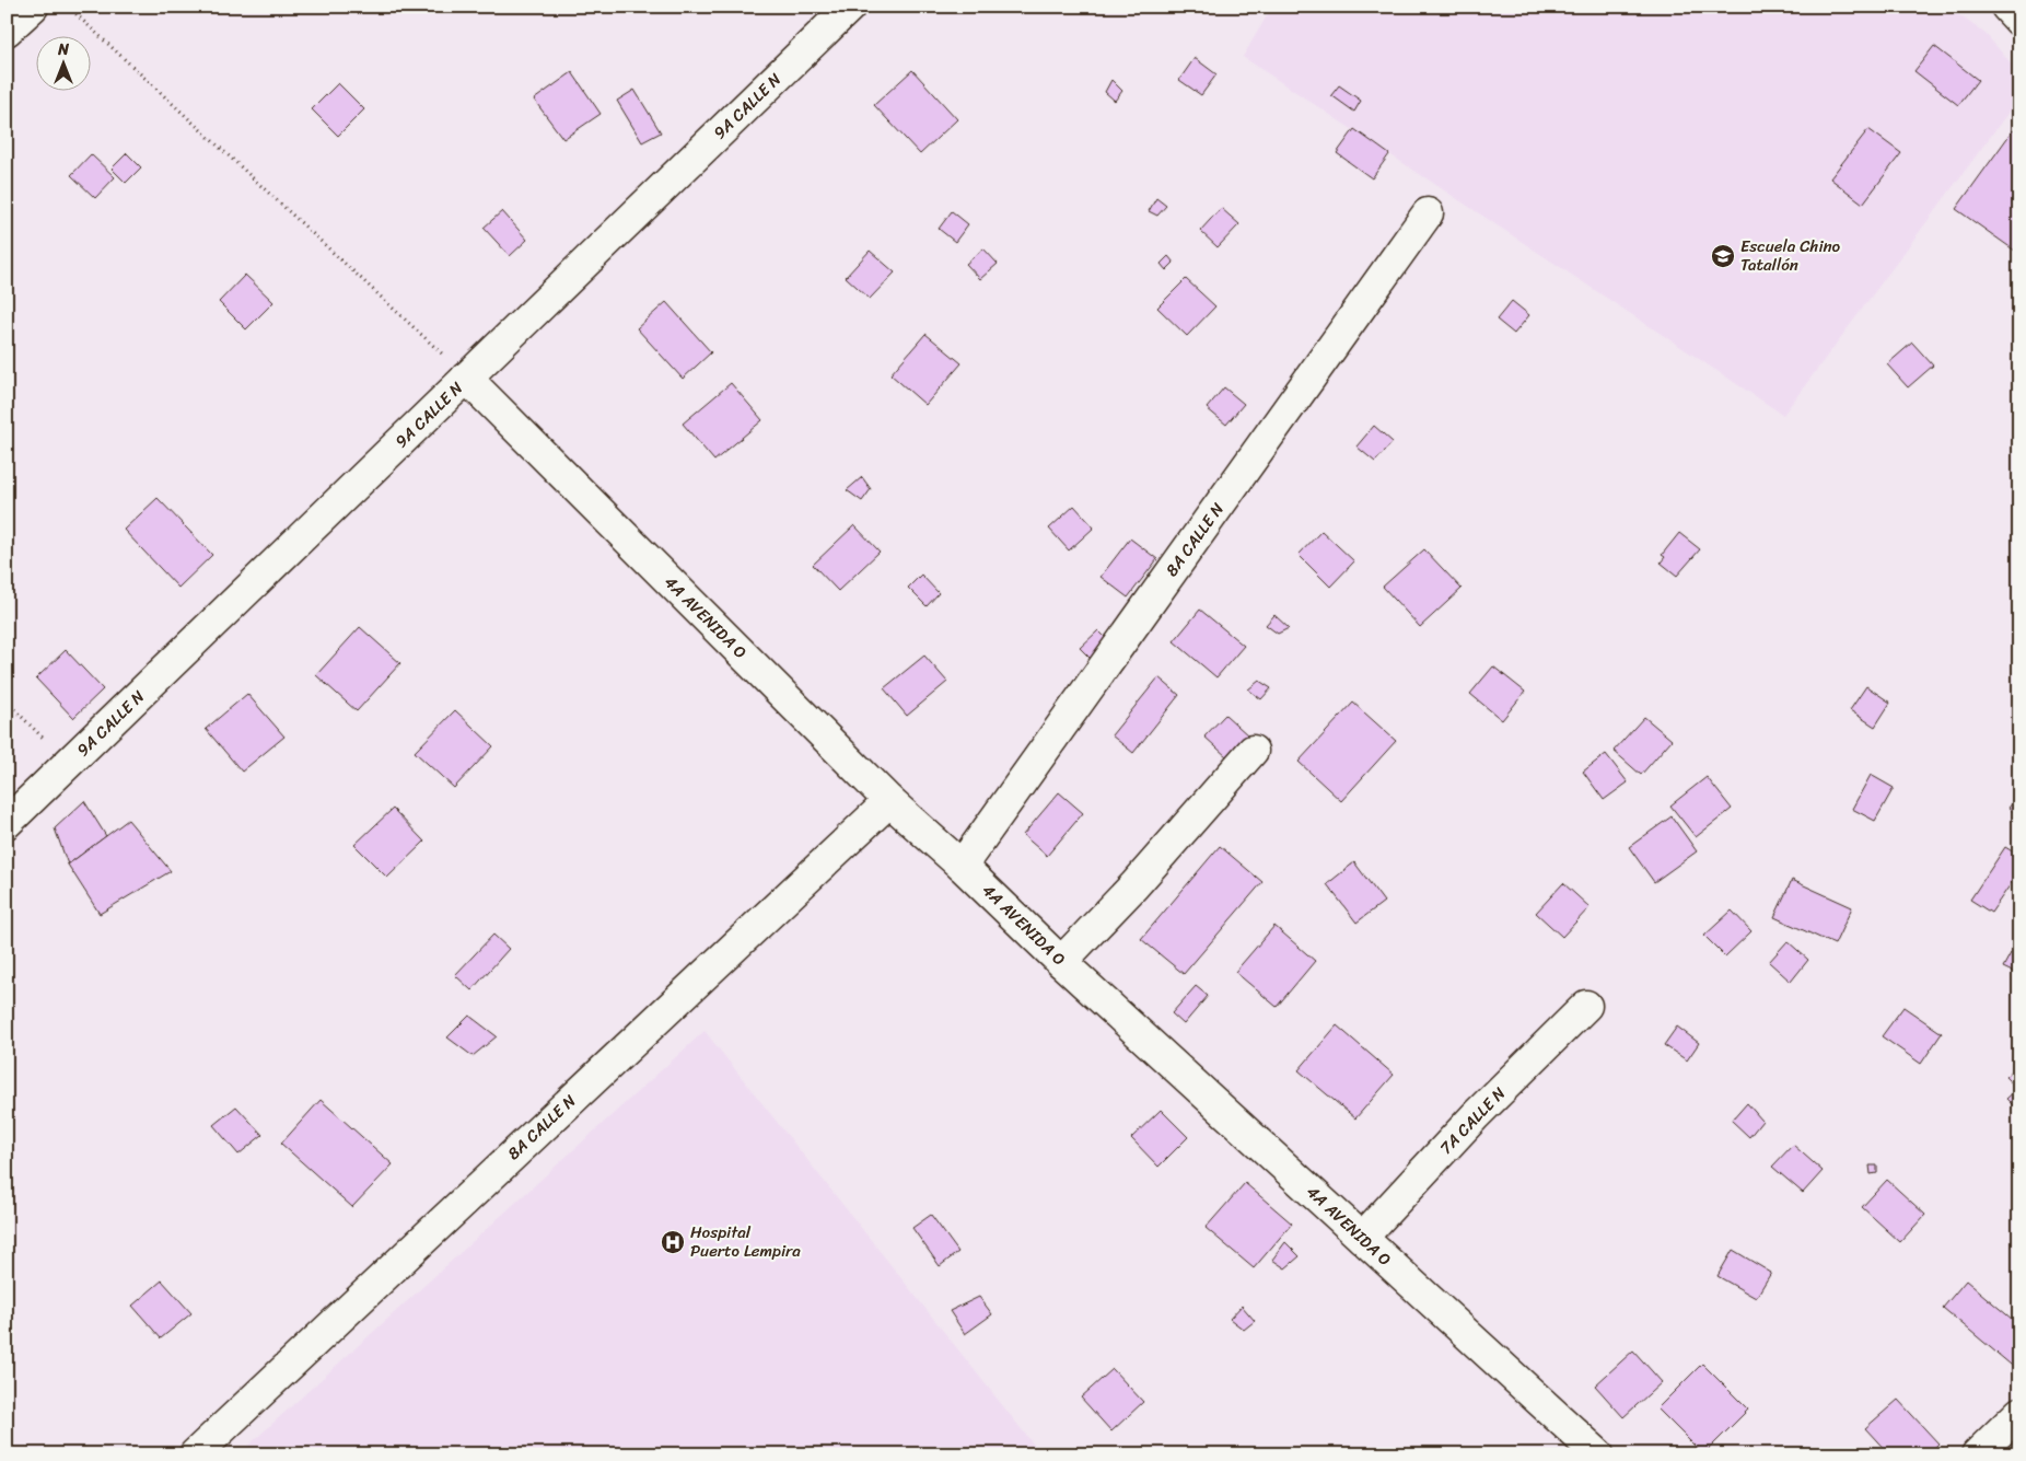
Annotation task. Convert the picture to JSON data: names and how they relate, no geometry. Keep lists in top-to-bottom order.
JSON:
{
  "streets": {
    "street": [
      "9A CALLE N",
      "8A CALLE N",
      "4A AVENIDA O",
      "7A CALLE N"
    ]
  },
  "crossings": [
    ["9A CALLE N", "4A AVENIDA O"],
    ["8A CALLE N", "4A AVENIDA O"],
    ["4A AVENIDA O", "7A CALLE N"]
  ],
  "places": {
    "school or university": ["Escuela Chino Tatallón"],
    "hospital": ["Hospital Puerto Lempira"]
  },
  "north": "top"
}
